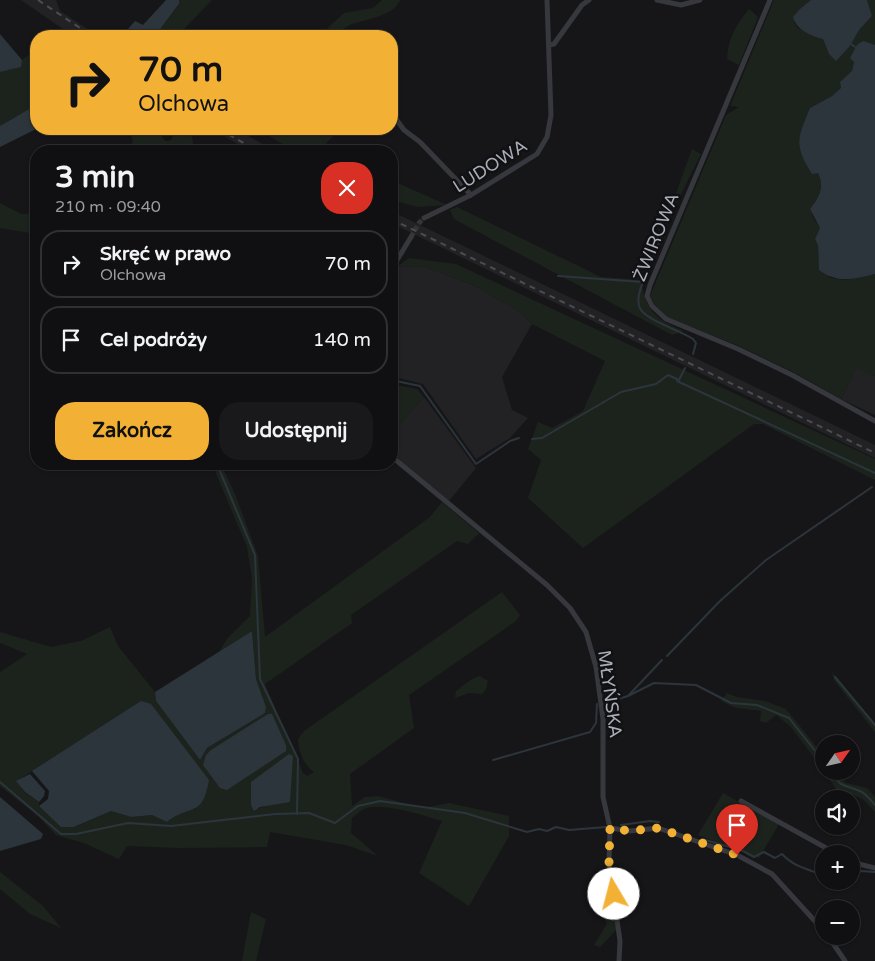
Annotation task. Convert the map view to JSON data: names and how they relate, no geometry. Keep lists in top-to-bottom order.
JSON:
{
  "streets": {
    "street": ["LUDOWA", "ŻWIROWA", "MŁYŃSKA"]
  },
  "north": "top right",
  "page": {
    "turn": ["70 m", "Olchowa"],
    "heading": ["3 min", "210 m · 09:40"],
    "list": [
      {
        "name": "Skręć w prawo",
        "note": "Olchowa",
        "value": "70 m"
      },
      {
        "name": "Cel podróży",
        "value": "140 m"
      }
    ],
    "buttons": ["Zakończ", "Udostępnij"],
    "map_buttons": ["+", "−"]
  }
}
